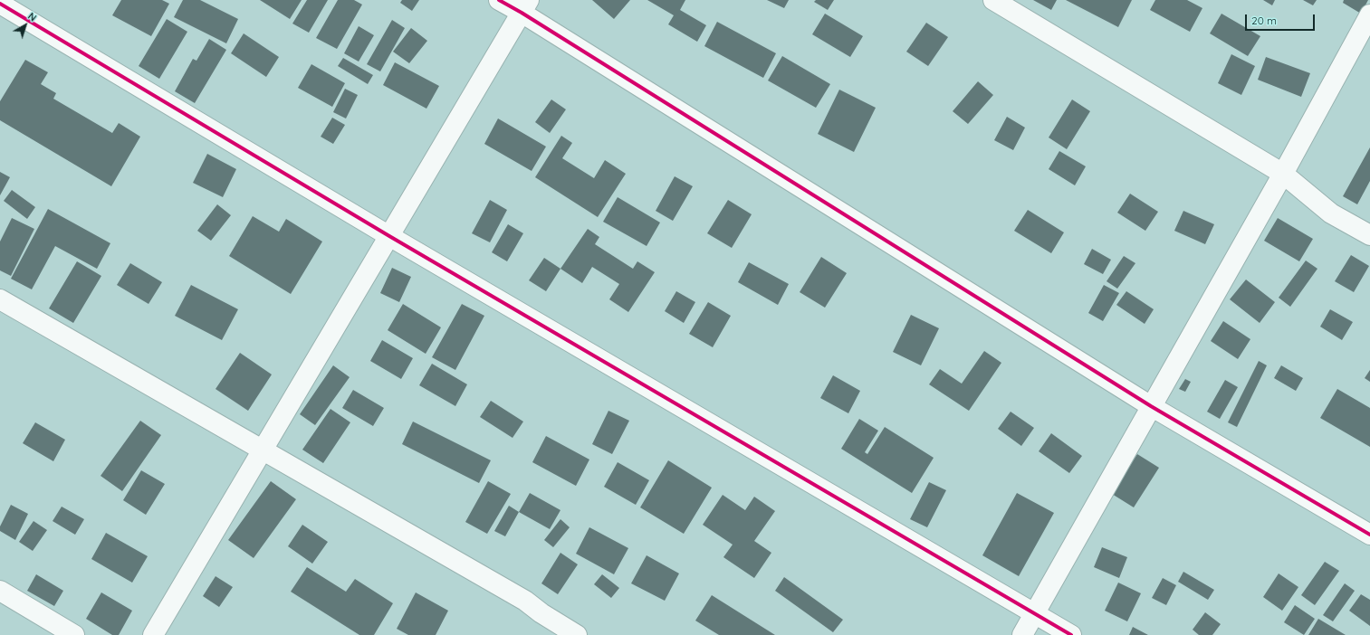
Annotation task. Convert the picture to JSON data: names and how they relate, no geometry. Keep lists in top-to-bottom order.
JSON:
{
  "scale_bar": "20 m",
  "north": "top right"
}
